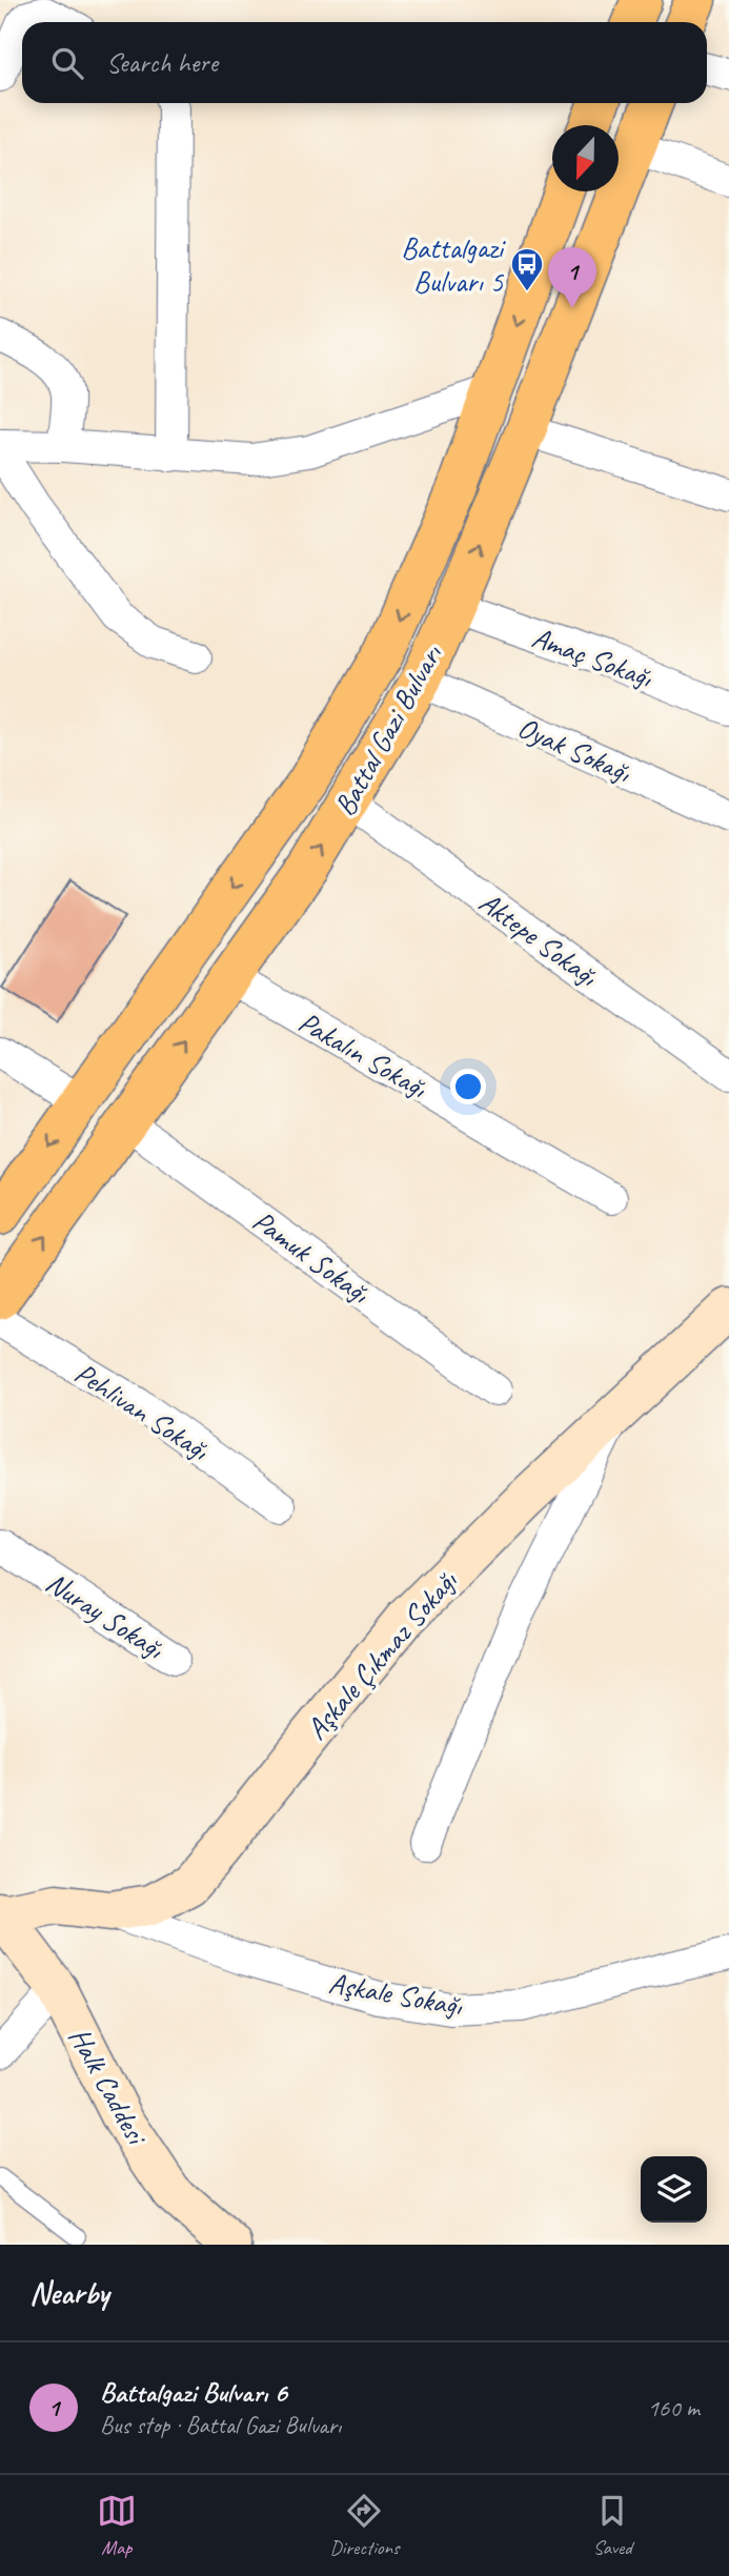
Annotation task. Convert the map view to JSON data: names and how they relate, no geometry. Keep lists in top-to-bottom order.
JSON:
{
  "streets": {
    "main road": ["Battal Gazi Bulvarı"],
    "street": [
      "Amaç Sokağı",
      "Oyak Sokağı",
      "Aktepe Sokağı",
      "Pakalın Sokağı",
      "Pamuk Sokağı",
      "Pehlivan Sokağı",
      "Nuray Sokağı",
      "Aşkale Çıkmaz Sokağı",
      "Aşkale Sokağı",
      "Halk Caddesi"
    ]
  },
  "crossings": [
    ["Amaç Sokağı", "Battal Gazi Bulvarı"],
    ["Battal Gazi Bulvarı", "Oyak Sokağı"],
    ["Battal Gazi Bulvarı", "Aktepe Sokağı"],
    ["Battal Gazi Bulvarı", "Pakalın Sokağı"],
    ["Battal Gazi Bulvarı", "Pamuk Sokağı"],
    ["Aşkale Çıkmaz Sokağı", "Aşkale Sokağı"],
    ["Aşkale Çıkmaz Sokağı", "Halk Caddesi"]
  ],
  "places": {
    "bus stop": ["Battalgazi Bulvarı 5"]
  },
  "north": "bottom",
  "page": {
    "search": "Search here",
    "pins": "1",
    "heading": "Nearby",
    "list": [
      {
        "mark": "1",
        "name": "Battalgazi Bulvarı 6",
        "note": "Bus stop · Battal Gazi Bulvarı",
        "value": "160 m"
      }
    ],
    "nav": ["Map", "Directions", "Saved"]
  }
}
